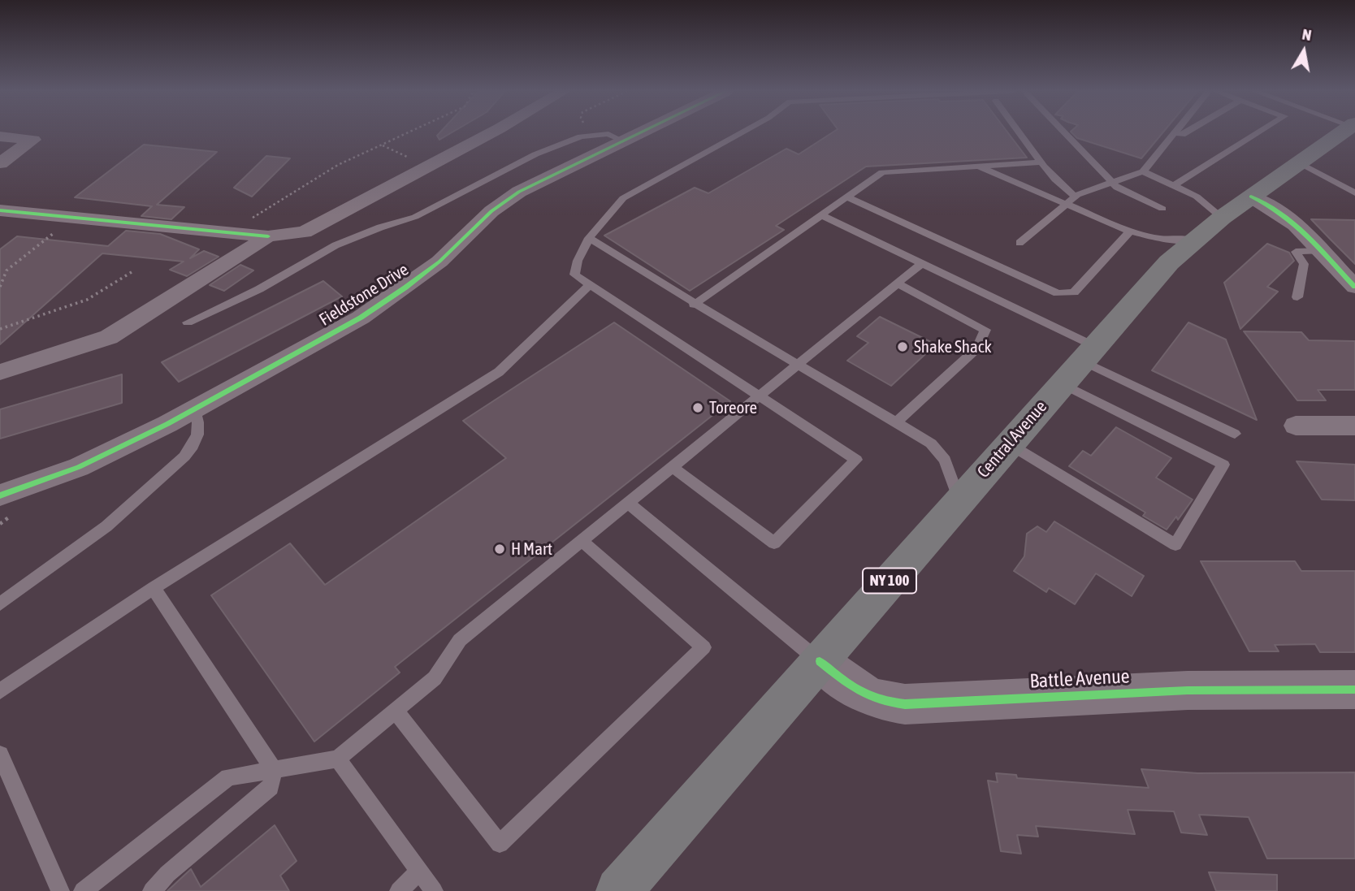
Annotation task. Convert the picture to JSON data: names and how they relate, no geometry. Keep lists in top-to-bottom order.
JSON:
{
  "streets": {
    "main road": ["Central Avenue", "NY 100"],
    "street": ["Fieldstone Drive", "Battle Avenue"]
  },
  "crossings": [
    ["Central Avenue", "Battle Avenue"]
  ],
  "places": ["Shake Shack", "Toreore", "H Mart"],
  "north": "top"
}
